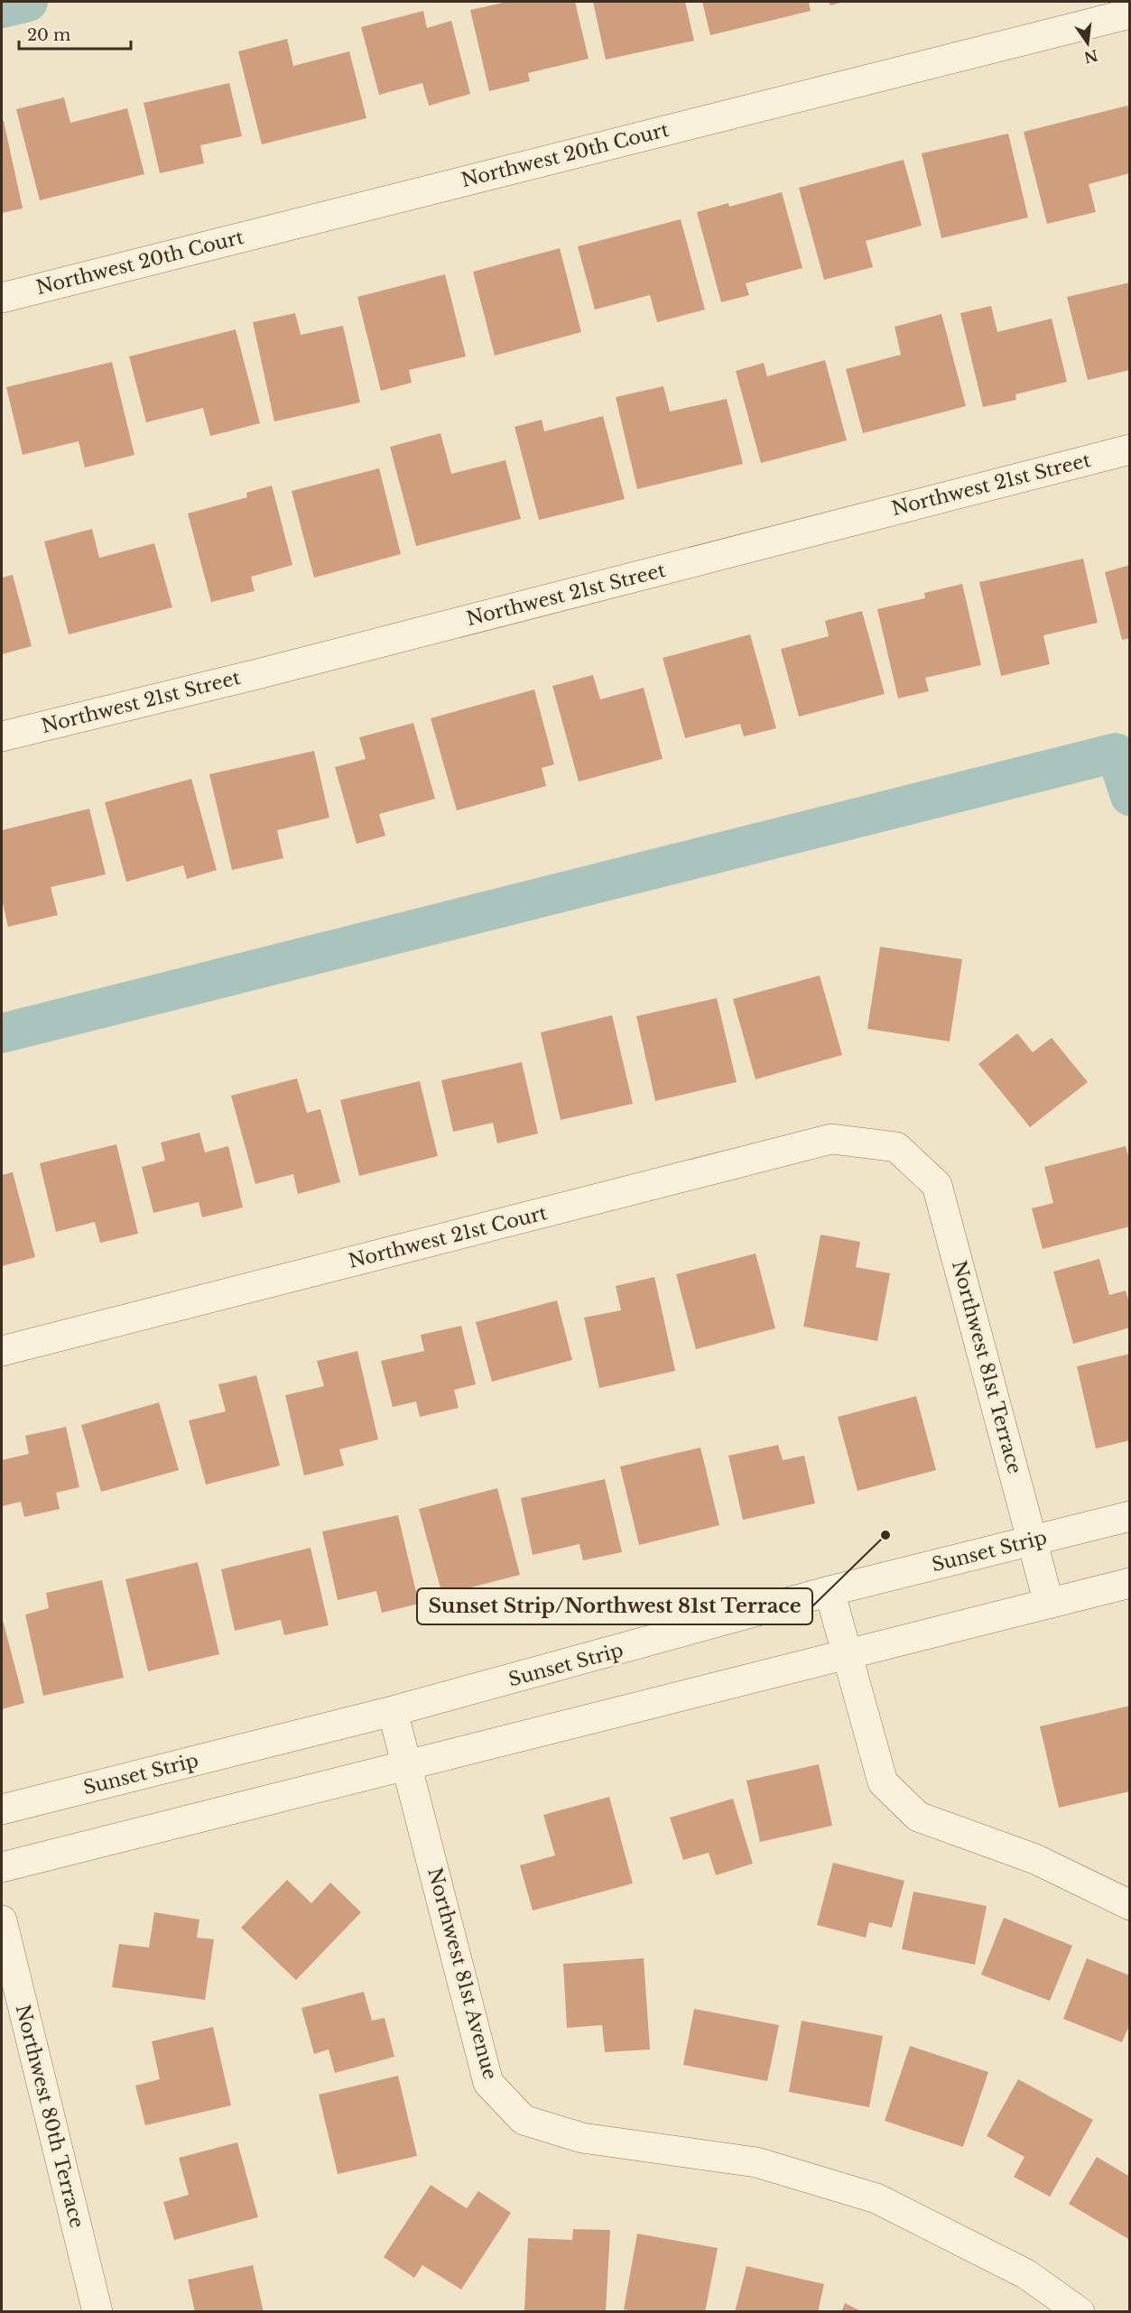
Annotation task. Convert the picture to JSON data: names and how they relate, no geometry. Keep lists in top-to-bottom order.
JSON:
{
  "streets": {
    "street": [
      "Northwest 20th Court",
      "Northwest 21st Street",
      "Northwest 21st Court",
      "Northwest 81st Terrace",
      "Sunset Strip",
      "Northwest 81st Avenue",
      "Northwest 80th Terrace"
    ]
  },
  "crossings": [
    ["Northwest 21st Court", "Northwest 81st Terrace"],
    ["Northwest 81st Terrace", "Sunset Strip"],
    ["Sunset Strip", "Northwest 81st Avenue"]
  ],
  "places": ["Sunset Strip/Northwest 81st Terrace"],
  "scale_bar": "20 m",
  "north": "bottom"
}
